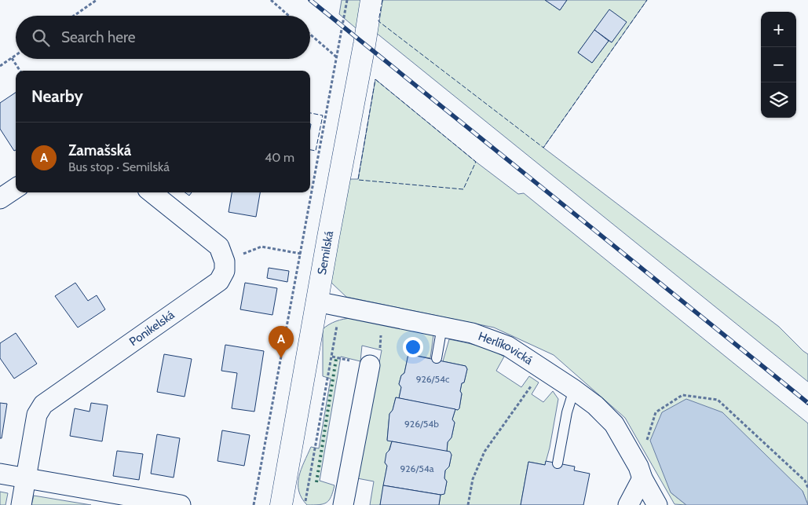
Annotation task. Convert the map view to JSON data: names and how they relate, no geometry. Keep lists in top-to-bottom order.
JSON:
{
  "streets": {
    "street": ["Semilská", "Ponikelská", "Herlíkovická"]
  },
  "crossings": [
    ["Semilská", "Herlíkovická"]
  ],
  "house_numbers": ["926/54c", "926/54b", "926/54a"],
  "page": {
    "map_buttons": ["+", "−"],
    "search": "Search here",
    "heading": "Nearby",
    "list": [
      {
        "mark": "A",
        "name": "Zamašská",
        "note": "Bus stop · Semilská",
        "value": "40 m"
      }
    ],
    "pins": "A"
  }
}
